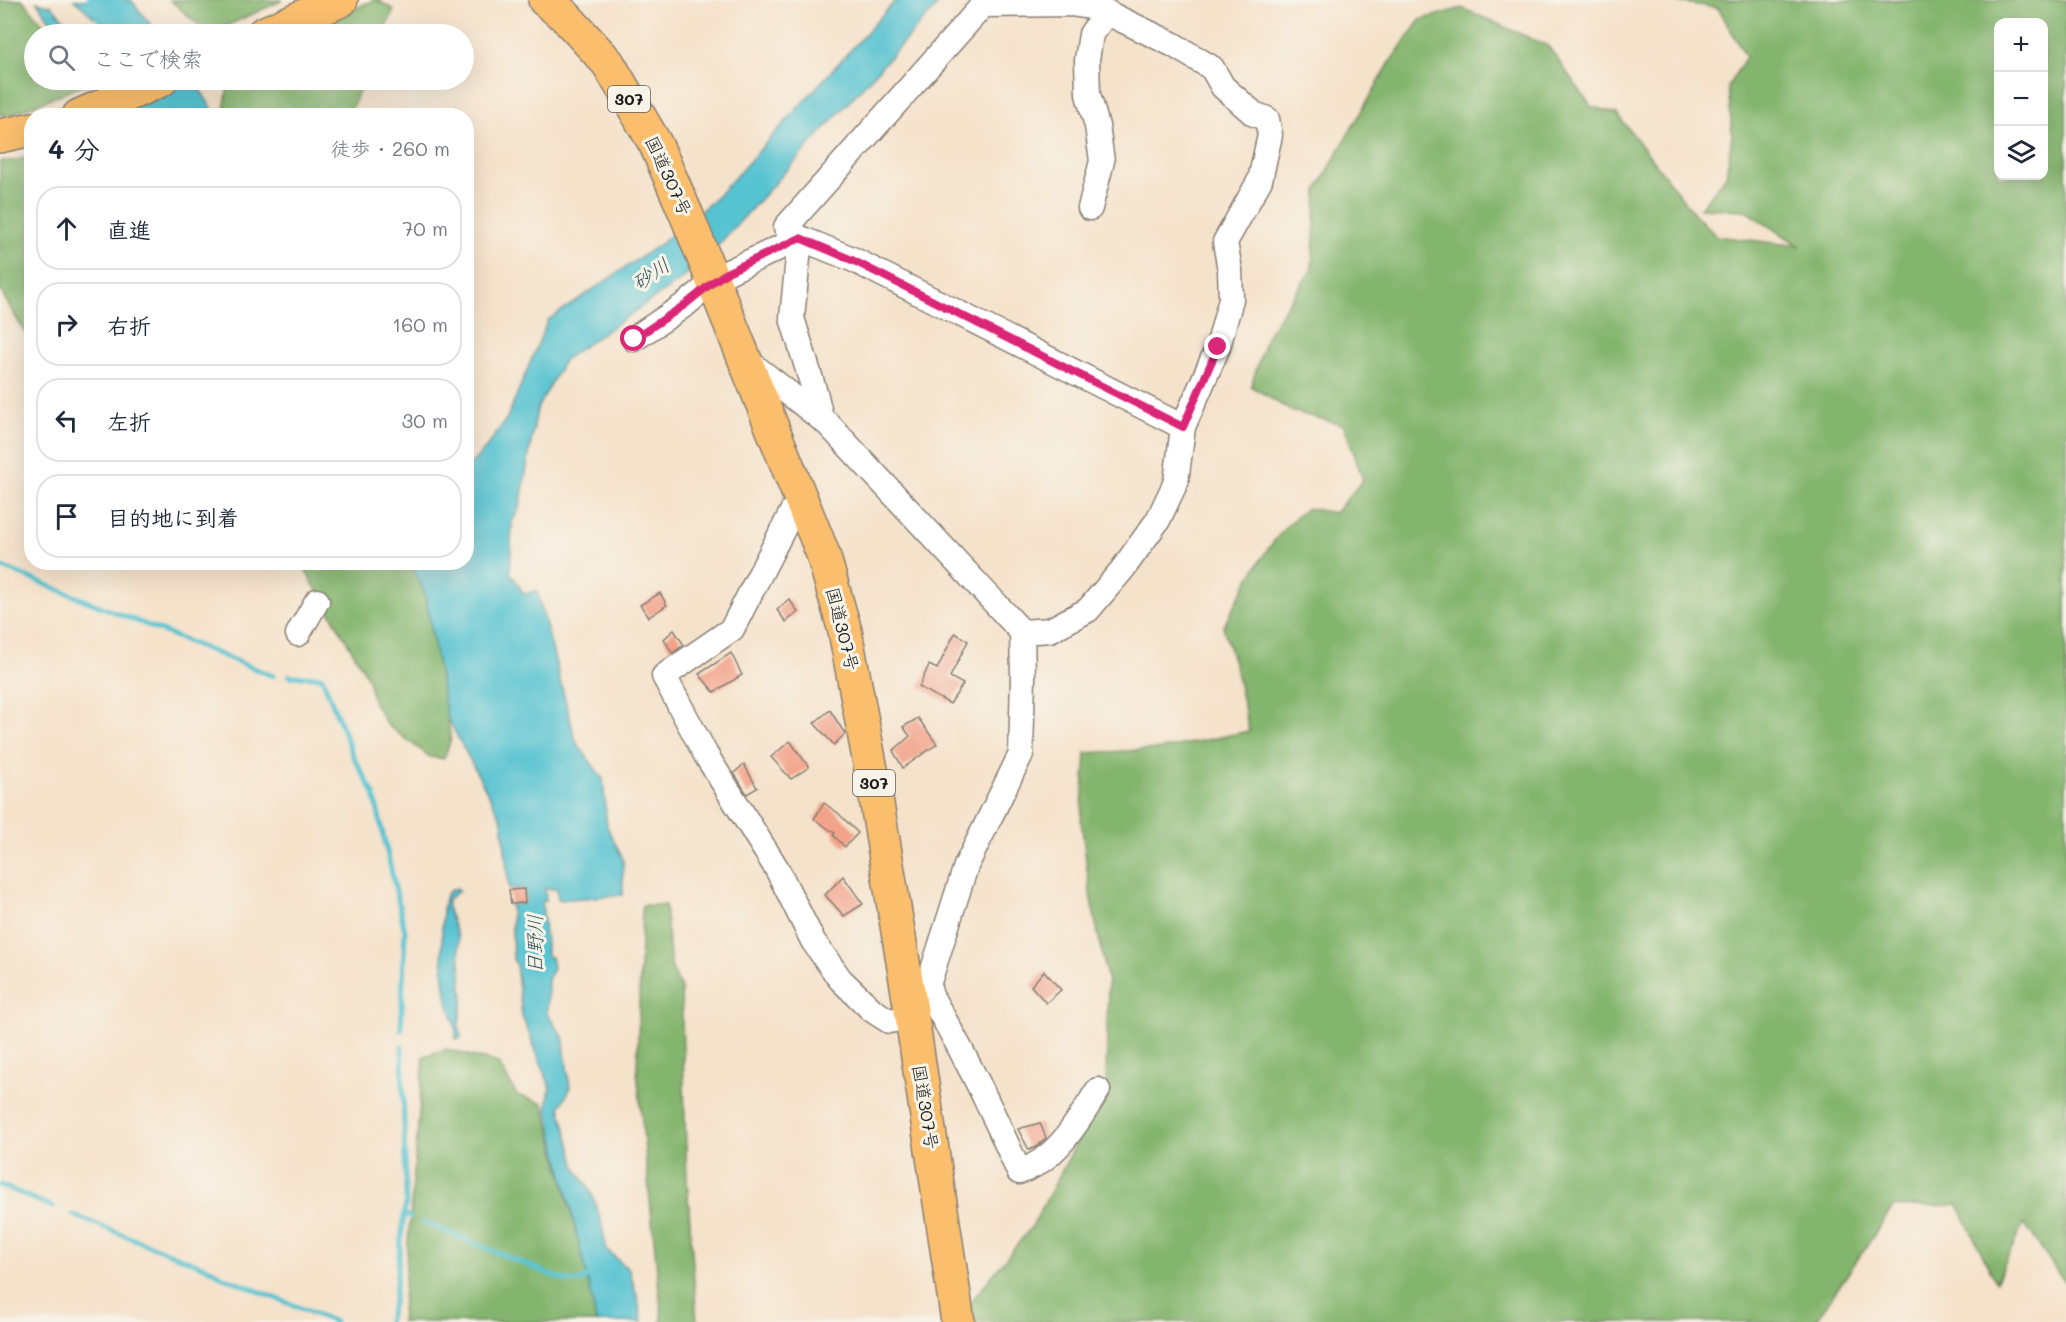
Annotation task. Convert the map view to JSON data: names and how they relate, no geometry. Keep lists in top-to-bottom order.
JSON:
{
  "streets": {
    "highway": ["307", "国道307号"]
  },
  "water": ["砂川", "日野川"],
  "page": {
    "map_buttons": ["+", "−"],
    "search": "ここで検索",
    "heading": ["4 分", "徒歩 · 260 m"],
    "list": [
      ["直進", "70 m"],
      ["右折", "160 m"],
      ["左折", "30 m"],
      "目的地に到着"
    ]
  }
}
